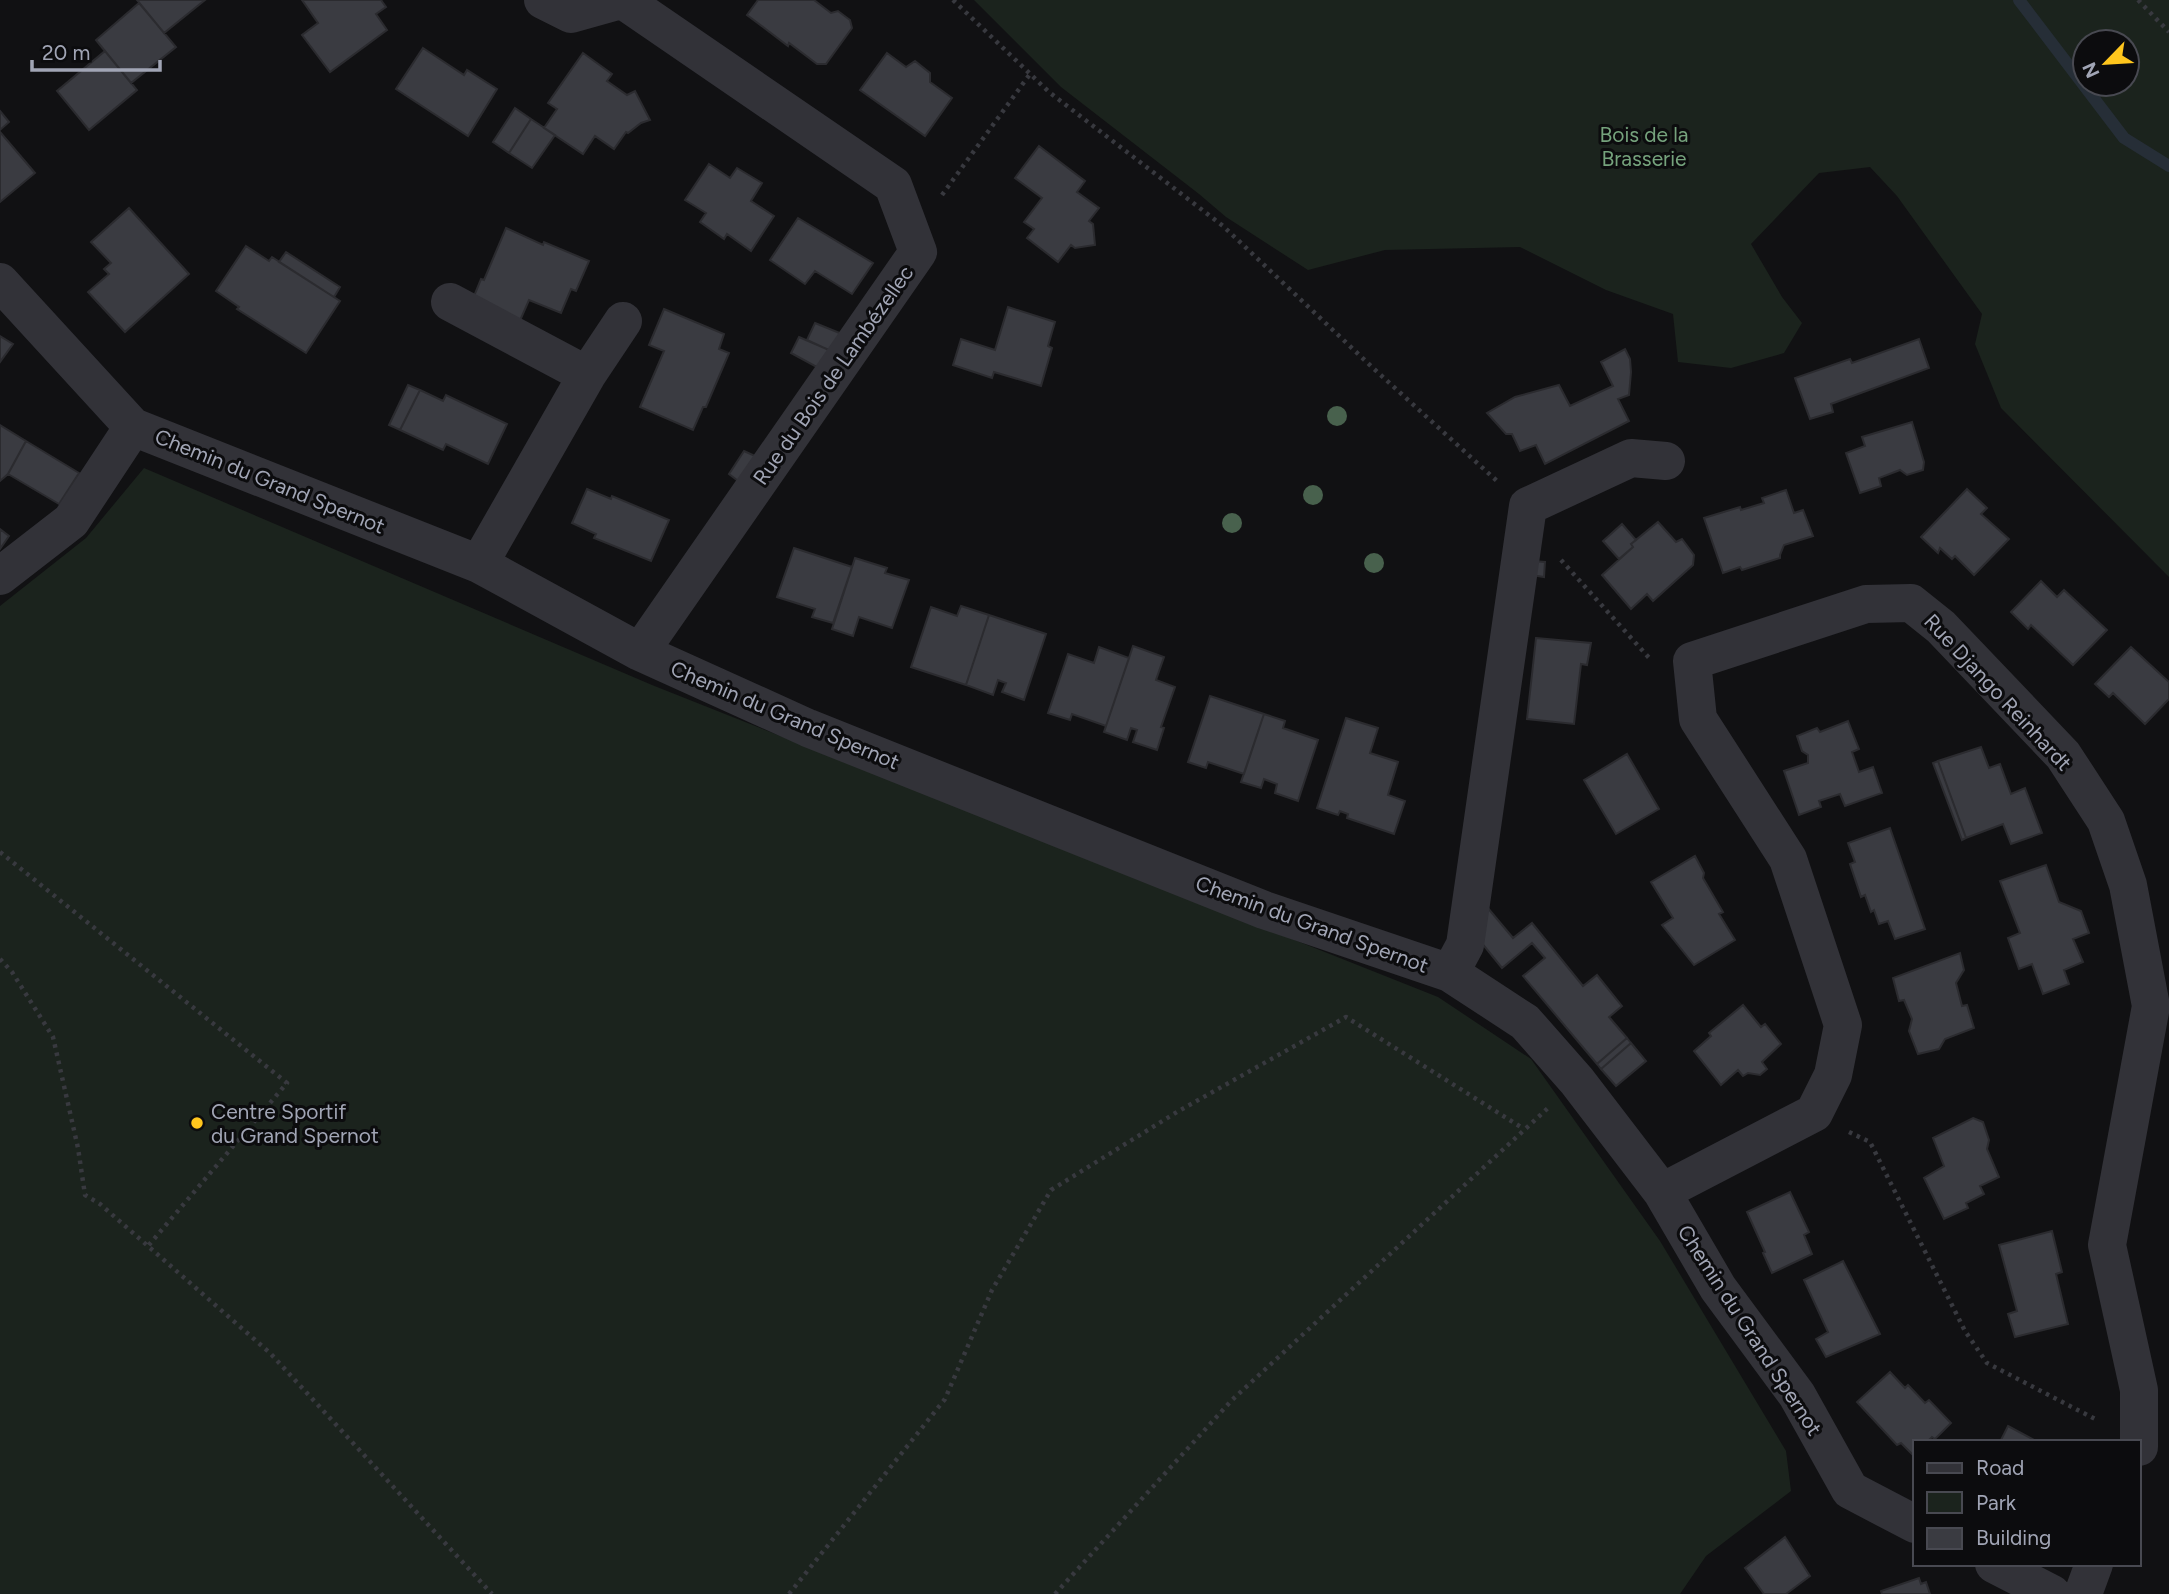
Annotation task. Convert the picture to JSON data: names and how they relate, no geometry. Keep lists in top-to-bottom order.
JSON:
{
  "streets": {
    "street": ["Rue du Bois de Lambézellec", "Chemin du Grand Spernot", "Rue Django Reinhardt"]
  },
  "crossings": [
    ["Rue du Bois de Lambézellec", "Chemin du Grand Spernot"]
  ],
  "parks": ["Bois de la Brasserie"],
  "places": ["Centre Sportif du Grand Spernot"],
  "legend": ["Road", "Park", "Building"],
  "scale_bar": "20 m",
  "north": "bottom left"
}
